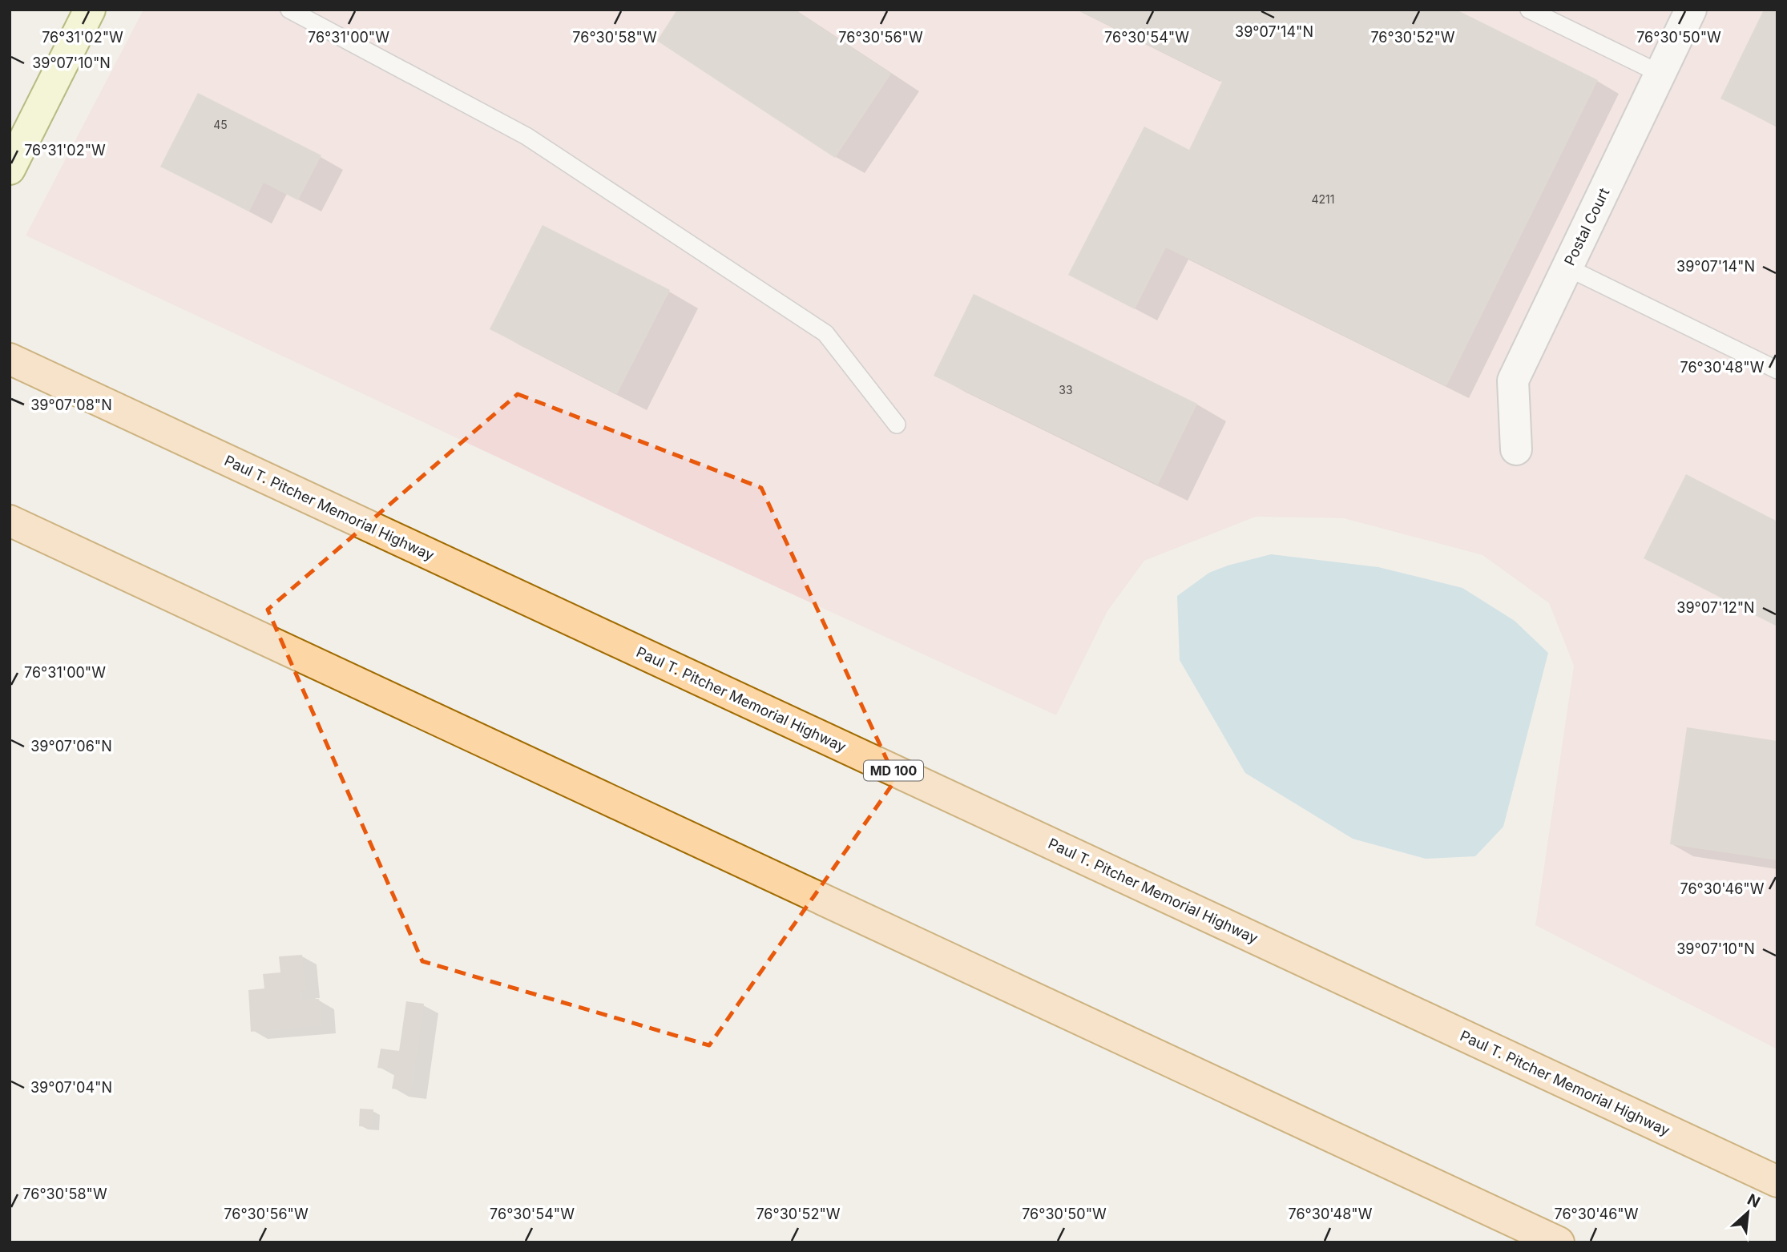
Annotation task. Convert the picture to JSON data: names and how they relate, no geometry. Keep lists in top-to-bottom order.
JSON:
{
  "streets": {
    "main road": ["Paul T. Pitcher Memorial Highway", "MD 100"],
    "street": ["Postal Court"]
  },
  "house_numbers": ["45", "4211", "33"],
  "north": "top right",
  "coordinates": [
    "39°07'14\"N",
    "76°31'02\"W",
    "76°31'00\"W",
    "76°30'58\"W",
    "76°30'56\"W",
    "76°30'54\"W",
    "76°30'52\"W",
    "76°30'50\"W",
    "39°07'10\"N",
    "76°30'48\"W",
    "39°07'08\"N",
    "39°07'12\"N",
    "39°07'06\"N",
    "76°30'46\"W",
    "39°07'04\"N"
  ]
}
